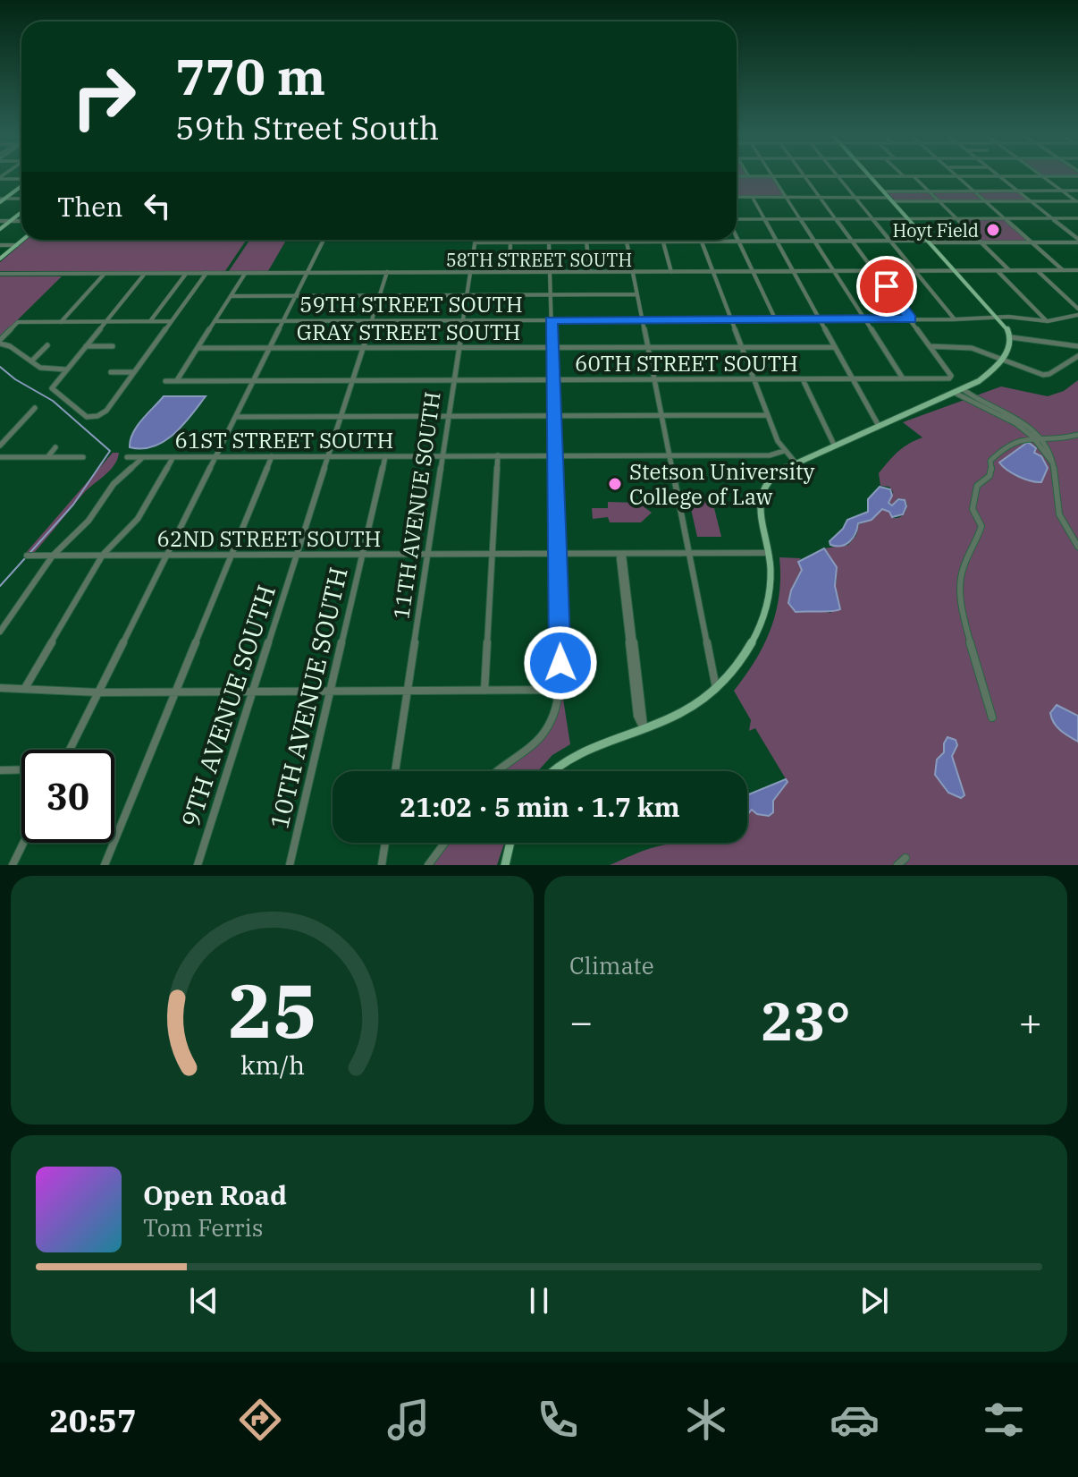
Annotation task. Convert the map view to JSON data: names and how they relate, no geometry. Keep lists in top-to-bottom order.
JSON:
{
  "streets": {
    "street": [
      "58TH STREET SOUTH",
      "59TH STREET SOUTH",
      "GRAY STREET SOUTH",
      "60TH STREET SOUTH",
      "61ST STREET SOUTH",
      "11TH AVENUE SOUTH",
      "62ND STREET SOUTH",
      "10TH AVENUE SOUTH",
      "9TH AVENUE SOUTH"
    ]
  },
  "crossings": [
    ["58TH STREET SOUTH", "11TH AVENUE SOUTH"],
    ["58TH STREET SOUTH", "9TH AVENUE SOUTH"],
    ["59TH STREET SOUTH", "11TH AVENUE SOUTH"],
    ["59TH STREET SOUTH", "9TH AVENUE SOUTH"],
    ["GRAY STREET SOUTH", "11TH AVENUE SOUTH"],
    ["GRAY STREET SOUTH", "9TH AVENUE SOUTH"],
    ["60TH STREET SOUTH", "11TH AVENUE SOUTH"],
    ["60TH STREET SOUTH", "9TH AVENUE SOUTH"],
    ["61ST STREET SOUTH", "11TH AVENUE SOUTH"],
    ["61ST STREET SOUTH", "10TH AVENUE SOUTH"],
    ["61ST STREET SOUTH", "9TH AVENUE SOUTH"],
    ["11TH AVENUE SOUTH", "62ND STREET SOUTH"],
    ["62ND STREET SOUTH", "10TH AVENUE SOUTH"],
    ["62ND STREET SOUTH", "9TH AVENUE SOUTH"]
  ],
  "places": ["Hoyt Field", "Stetson University College of Law"],
  "page": {
    "turn": ["770 m", "59th Street South"],
    "then": "Then",
    "limit": "30",
    "trip": "21:02 · 5 min · 1.7 km",
    "tile": "Climate",
    "heat": ["−", "23°", "+"],
    "song": ["Open Road", "Tom Ferris"],
    "tabs": "20:57",
    "gauge": ["25", "km/h"]
  }
}
